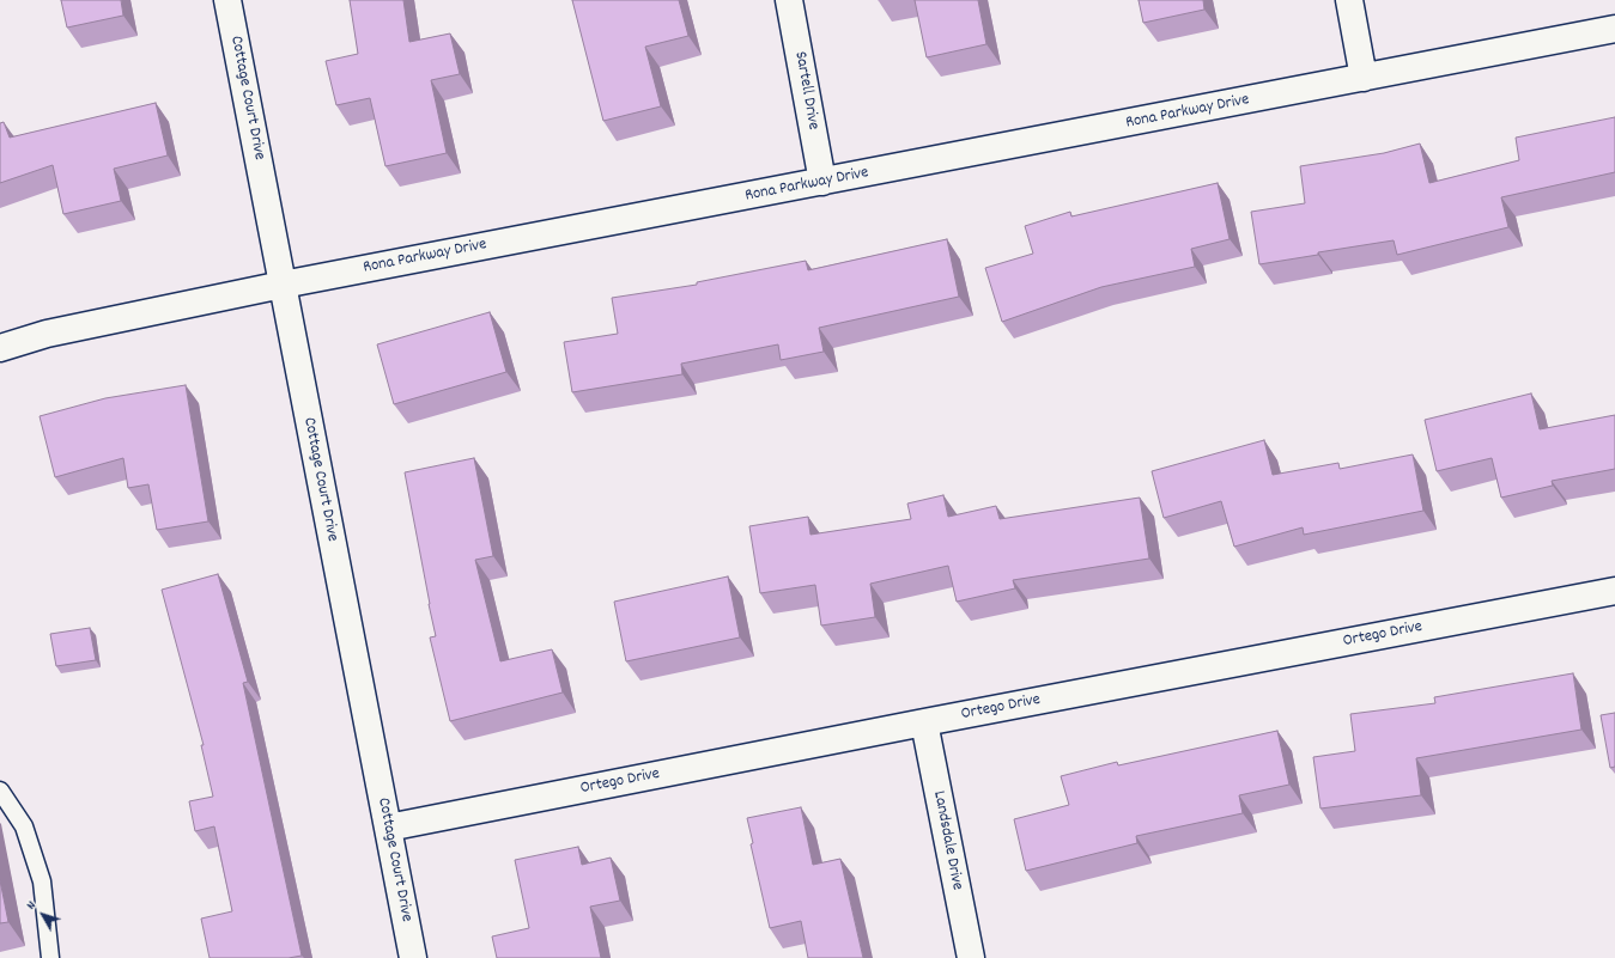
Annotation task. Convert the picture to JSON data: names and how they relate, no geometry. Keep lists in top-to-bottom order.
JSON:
{
  "streets": {
    "street": [
      "Sartell Drive",
      "Cottage Court Drive",
      "Rona Parkway Drive",
      "Ortego Drive",
      "Landsdale Drive"
    ]
  },
  "crossings": [
    ["Sartell Drive", "Rona Parkway Drive"],
    ["Cottage Court Drive", "Rona Parkway Drive"],
    ["Cottage Court Drive", "Ortego Drive"],
    ["Ortego Drive", "Landsdale Drive"]
  ],
  "north": "top left"
}
